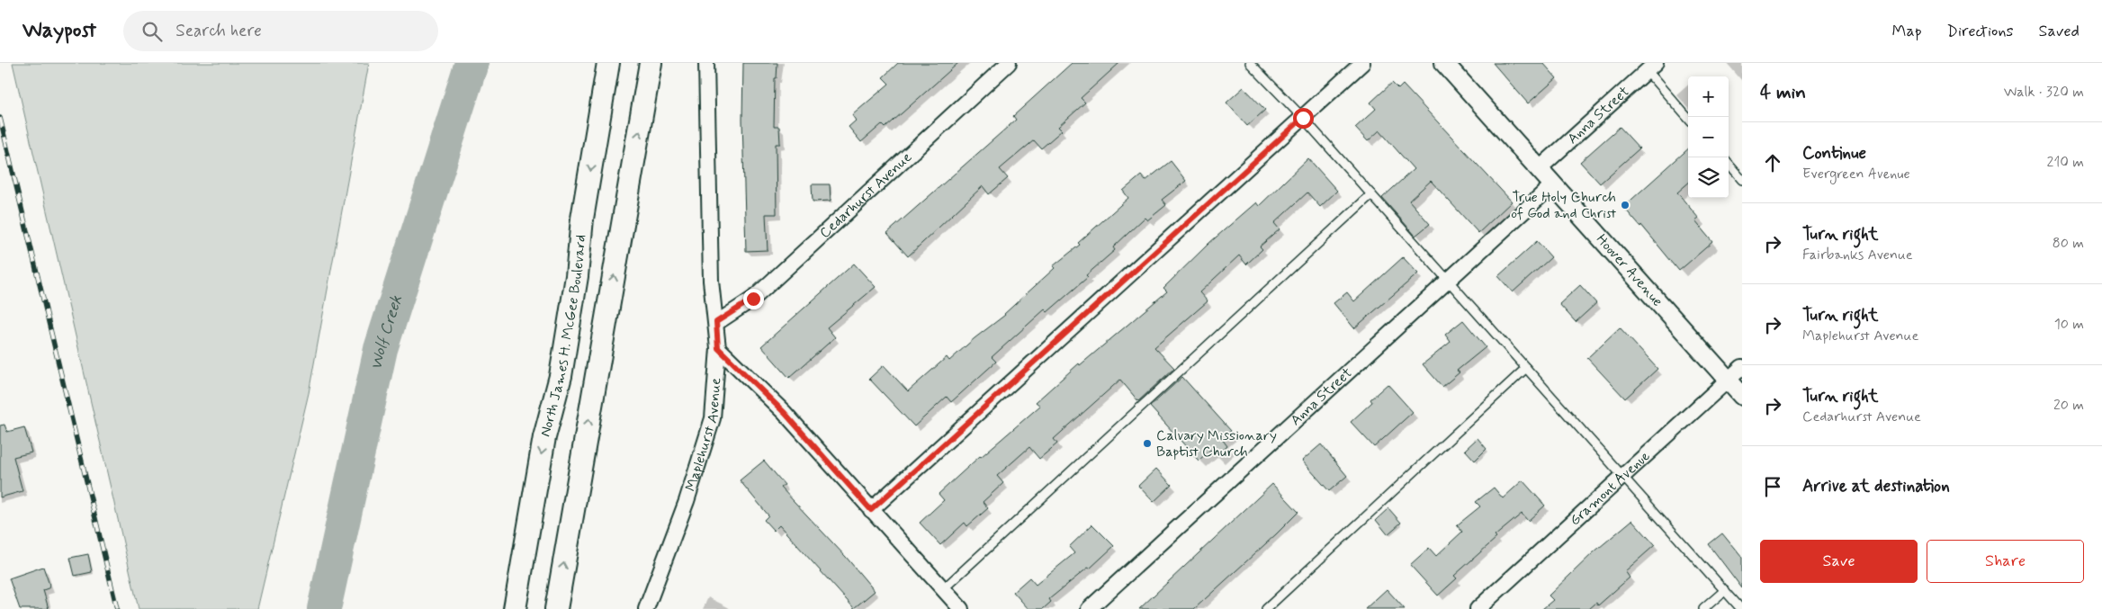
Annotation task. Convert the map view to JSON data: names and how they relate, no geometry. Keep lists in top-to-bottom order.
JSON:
{
  "streets": {
    "main road": ["North James H. McGee Boulevard"],
    "street": [
      "Anna Street",
      "Cedarhurst Avenue",
      "Hoover Avenue",
      "Maplehurst Avenue",
      "Gramont Avenue"
    ]
  },
  "crossings": [
    ["Anna Street", "Hoover Avenue"],
    ["Cedarhurst Avenue", "Maplehurst Avenue"],
    ["Hoover Avenue", "Gramont Avenue"]
  ],
  "water": ["Wolf Creek"],
  "places": ["True Holy Church of God and Christ", "Calvary Missionary Baptist Church"],
  "page": {
    "header": "Waypost",
    "search": "Search here",
    "nav": ["Map", "Directions", "Saved"],
    "heading": ["4 min", "Walk · 320 m"],
    "map_buttons": ["+", "−"],
    "list": [
      ["Continue", "Evergreen Avenue", "210 m"],
      ["Turn right", "Fairbanks Avenue", "80 m"],
      ["Turn right", "Maplehurst Avenue", "10 m"],
      ["Turn right", "Cedarhurst Avenue", "20 m"],
      "Arrive at destination"
    ],
    "buttons": ["Save", "Share"]
  }
}
